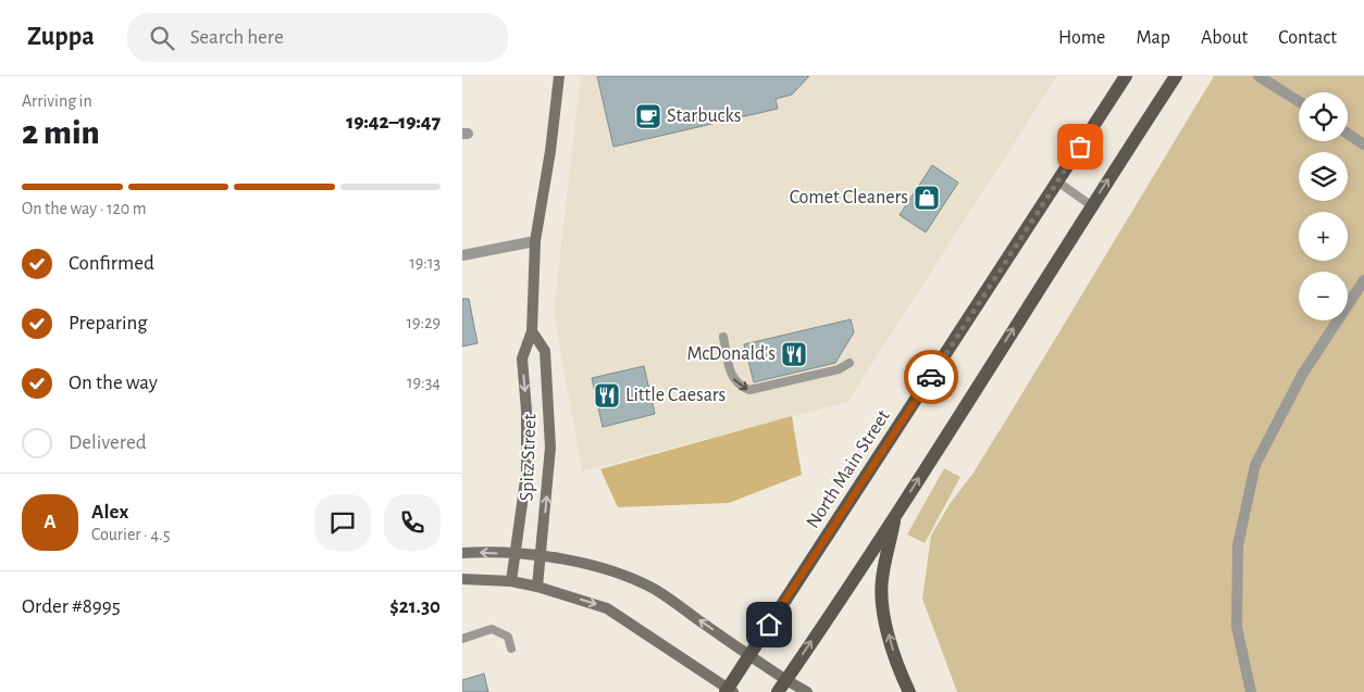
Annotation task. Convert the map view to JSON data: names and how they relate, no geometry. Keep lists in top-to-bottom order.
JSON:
{
  "streets": {
    "main road": ["North Main Street"],
    "street": ["Spitz Street"]
  },
  "places": {
    "cafe": ["Starbucks"],
    "shop": ["Comet Cleaners"],
    "restaurant": ["McDonald's", "Little Caesars"]
  },
  "page": {
    "header": "Zuppa",
    "search": "Search here",
    "nav": [
      "Home",
      "Map",
      "About",
      "Contact"
    ],
    "heading": ["2 min", "Arriving in", "19:42–19:47"],
    "panel": [
      "Alex",
      "Courier · 4.5",
      "Order #8995",
      "$21.30"
    ],
    "map_buttons": ["+", "−"],
    "bar": "On the way · 120 m",
    "list": [
      ["Confirmed", "19:13"],
      ["Preparing", "19:29"],
      ["On the way", "19:34"],
      "Delivered"
    ],
    "round": "A"
  }
}
